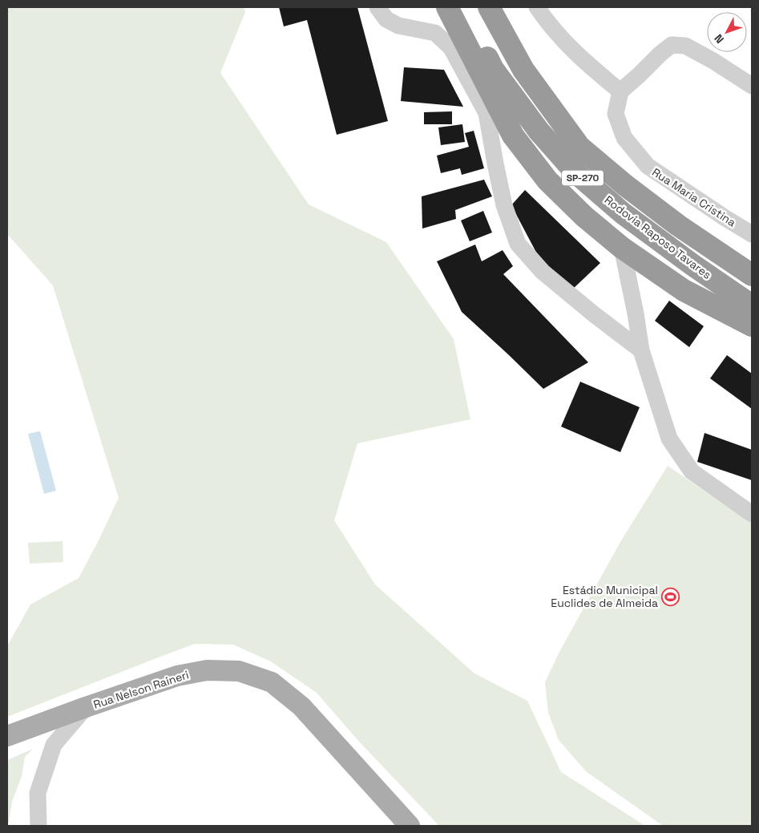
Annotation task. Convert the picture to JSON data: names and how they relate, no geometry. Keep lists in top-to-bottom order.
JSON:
{
  "streets": {
    "highway": ["SP-270", "Rodovia Raposo Tavares"],
    "main road": ["Rua Nelson Raineri"],
    "street": ["Rua Maria Cristina"]
  },
  "places": {
    "sports": ["Estádio Municipal Euclides de Almeida"]
  },
  "north": "bottom left"
}
